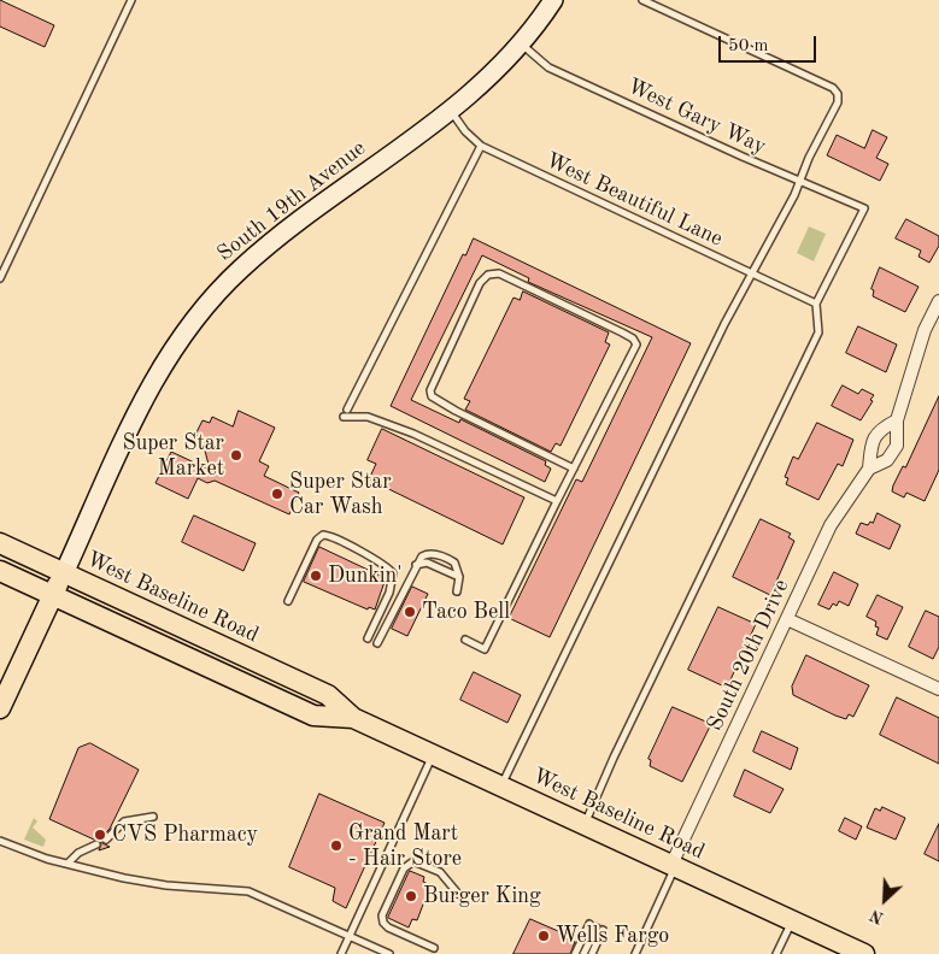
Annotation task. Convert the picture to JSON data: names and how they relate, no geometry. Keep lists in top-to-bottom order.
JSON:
{
  "streets": {
    "main road": ["South 19th Avenue", "West Baseline Road"],
    "street": ["South 20th Drive"],
    "lane": ["West Gary Way", "West Beautiful Lane"]
  },
  "crossings": [
    ["West Gary Way", "West Beautiful Lane"],
    ["West Gary Way", "South 19th Avenue"],
    ["West Beautiful Lane", "South 19th Avenue"],
    ["South 19th Avenue", "West Baseline Road"],
    ["West Baseline Road", "South 20th Drive"]
  ],
  "places": [
    "Super Star Market",
    "Super Star Car Wash",
    "Dunkin'",
    "Taco Bell",
    "CVS Pharmacy",
    "Grand Mart - Hair Store",
    "Burger King",
    "Wells Fargo"
  ],
  "scale_bar": "50 m",
  "north": "bottom left"
}
